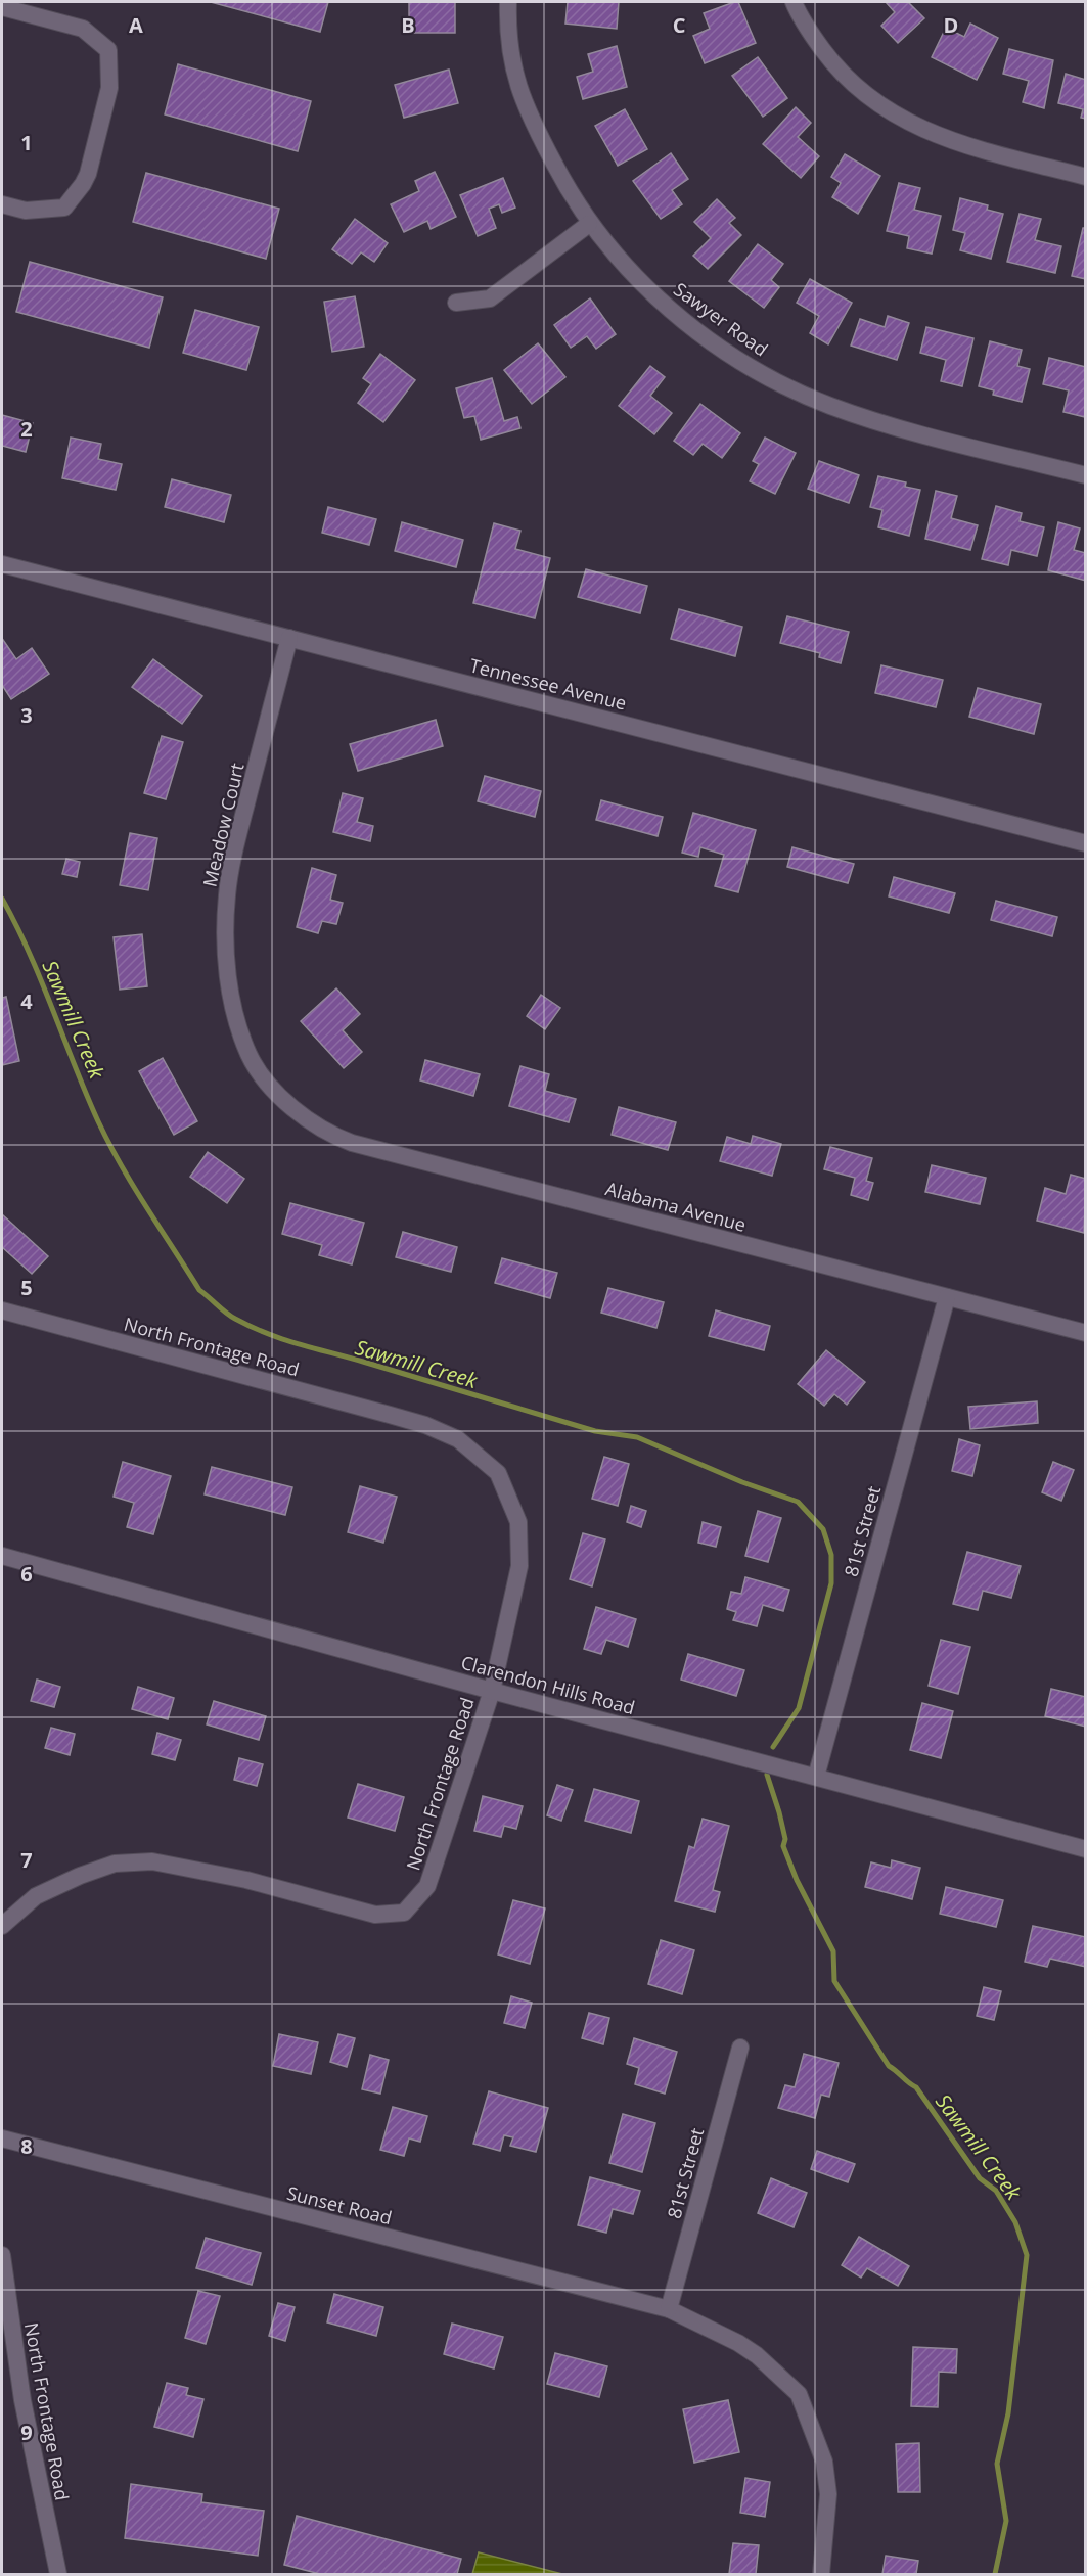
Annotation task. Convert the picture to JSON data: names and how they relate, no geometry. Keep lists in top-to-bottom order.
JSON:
{
  "streets": {
    "street": [
      "Sawyer Road",
      "Tennessee Avenue",
      "Meadow Court",
      "Alabama Avenue",
      "North Frontage Road",
      "81st Street",
      "Clarendon Hills Road",
      "Sunset Road"
    ]
  },
  "crossings": [
    ["Tennessee Avenue", "Meadow Court"],
    ["Meadow Court", "Alabama Avenue"],
    ["Alabama Avenue", "81st Street"],
    ["North Frontage Road", "Clarendon Hills Road"],
    ["81st Street", "Clarendon Hills Road"],
    ["81st Street", "Sunset Road"]
  ],
  "water": ["Sawmill Creek"],
  "grid": {
    "columns": [
      "A",
      "B",
      "C",
      "D"
    ],
    "rows": [
      "1",
      "2",
      "3",
      "4",
      "5",
      "6",
      "7",
      "8",
      "9"
    ]
  }
}
